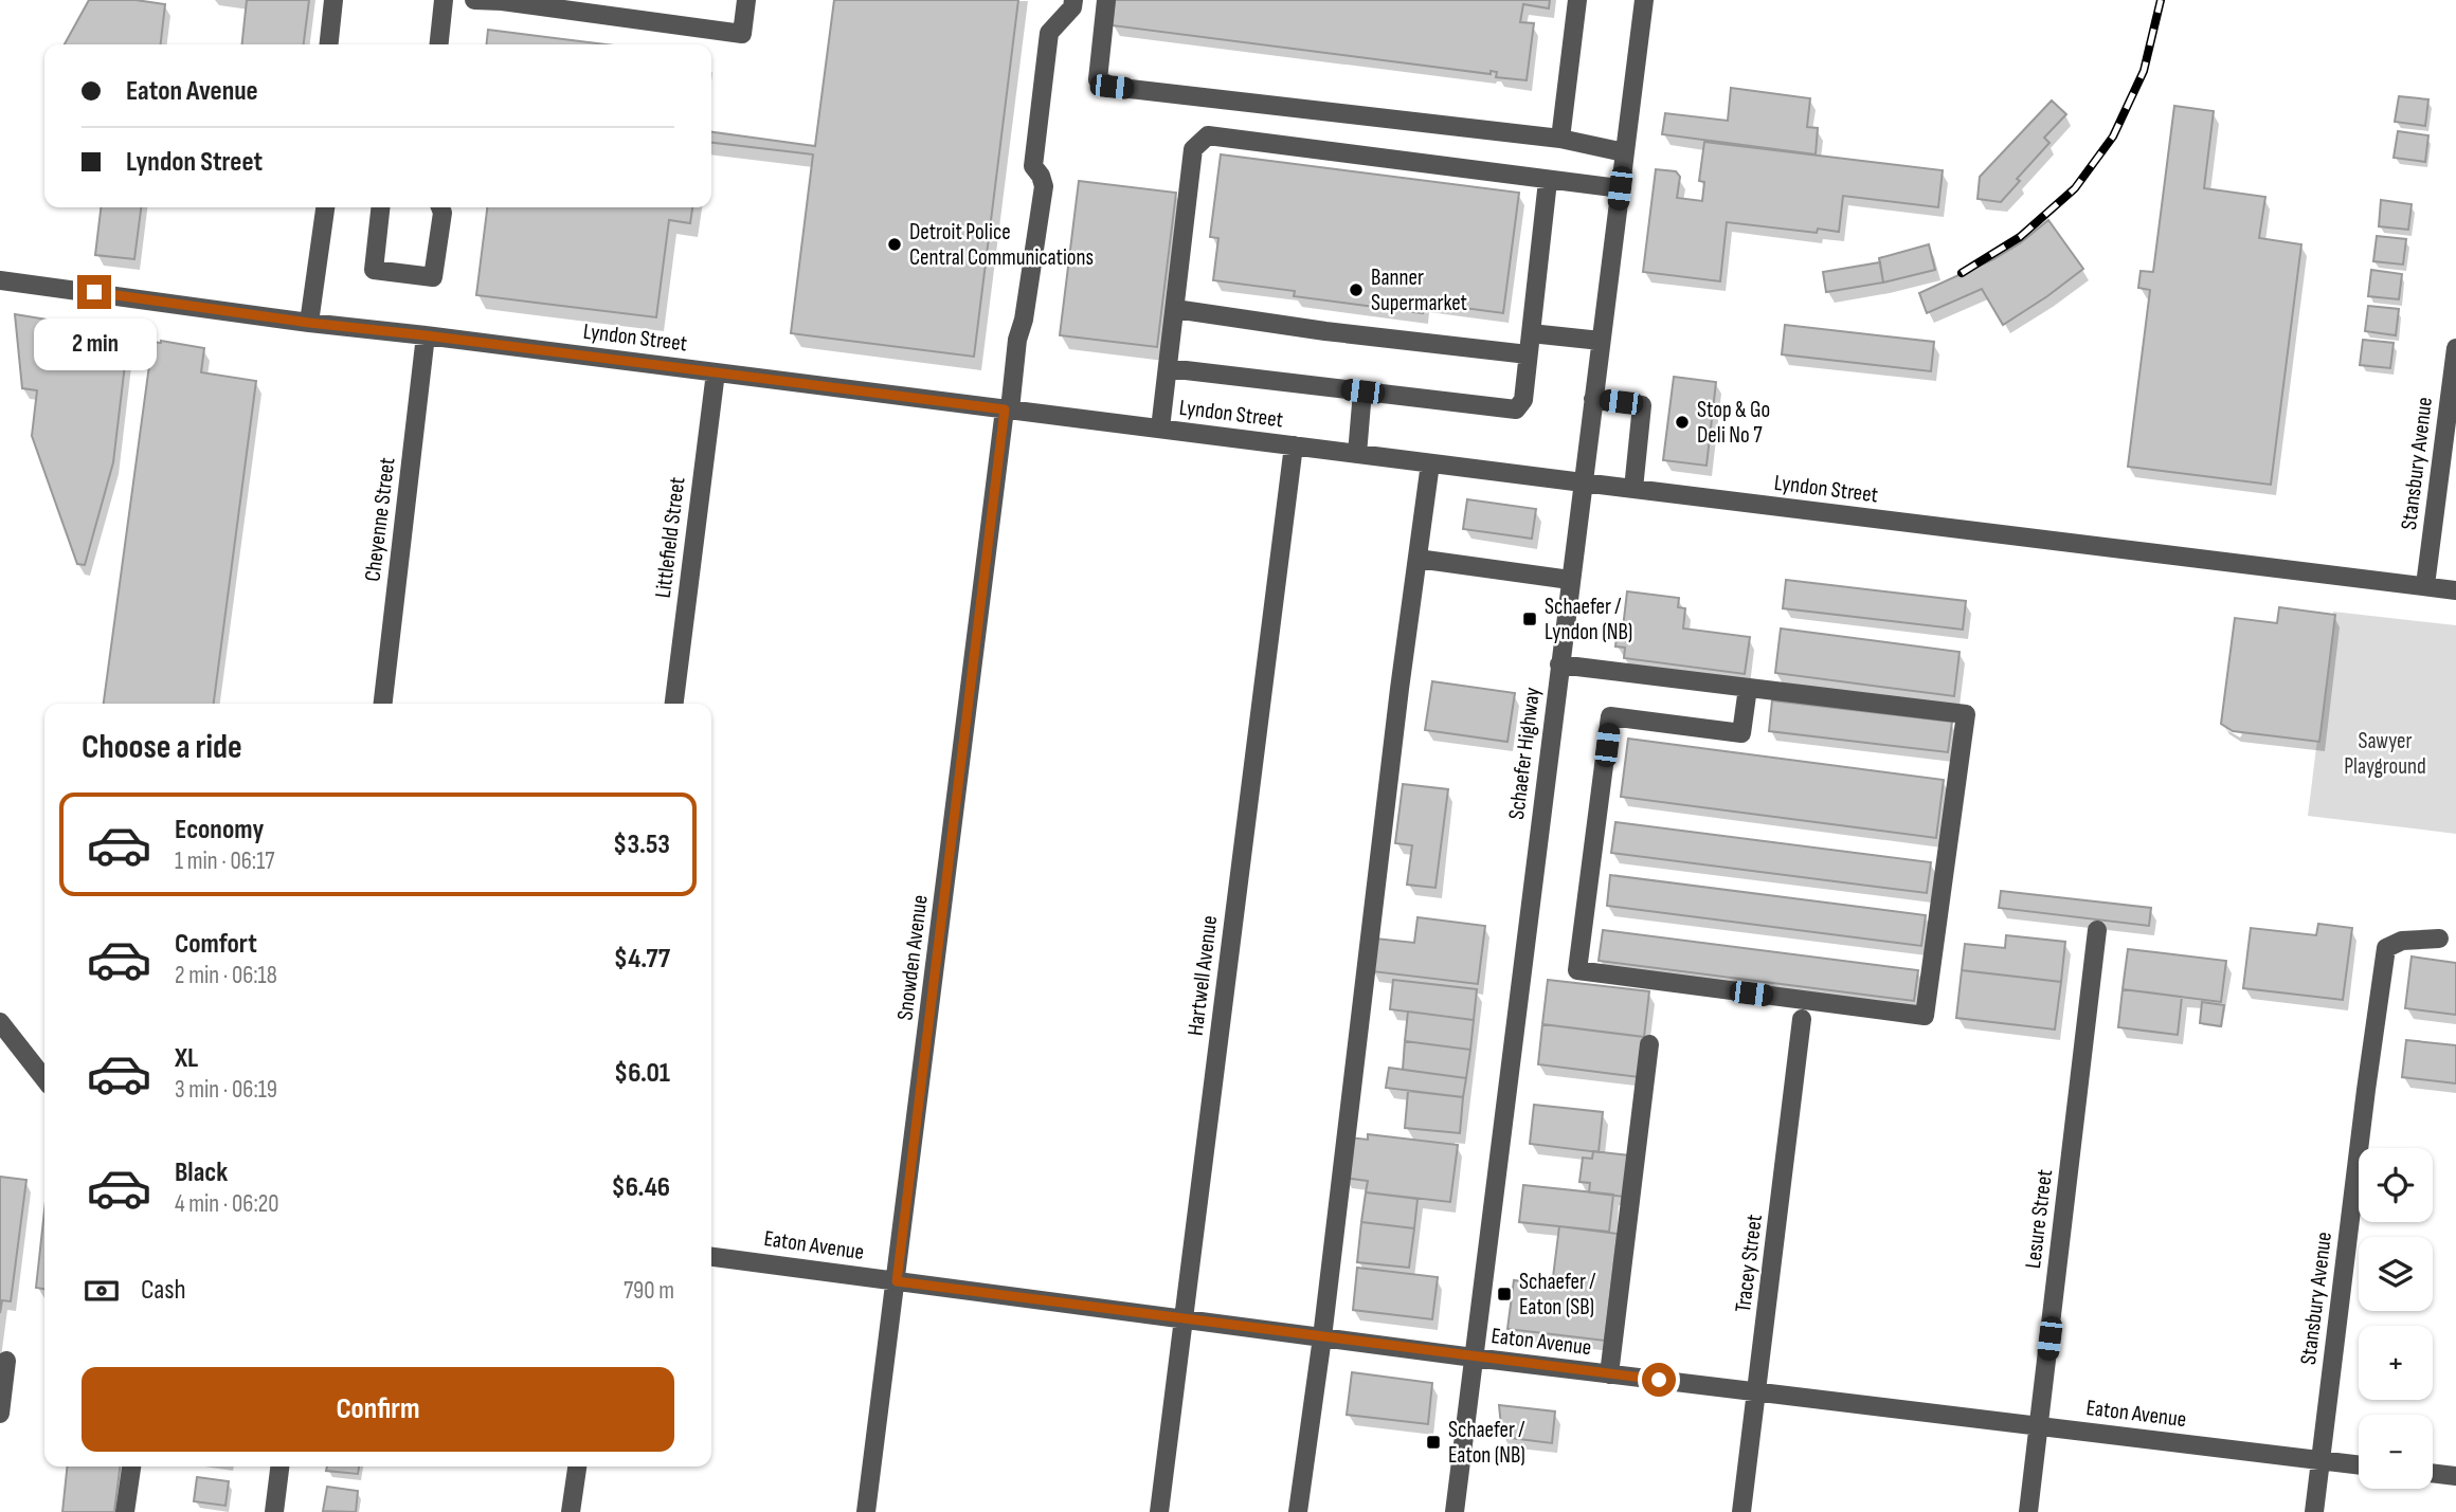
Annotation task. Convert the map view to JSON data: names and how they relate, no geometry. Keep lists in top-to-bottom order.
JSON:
{
  "streets": {
    "street": [
      "Lyndon Street",
      "Stansbury Avenue",
      "Cheyenne Street",
      "Littlefield Street",
      "Schaefer Highway",
      "Snowden Avenue",
      "Hartwell Avenue",
      "Lesure Street",
      "Eaton Avenue",
      "Tracey Street"
    ]
  },
  "crossings": [
    ["Lyndon Street", "Stansbury Avenue"],
    ["Lyndon Street", "Cheyenne Street"],
    ["Lyndon Street", "Littlefield Street"],
    ["Lyndon Street", "Schaefer Highway"],
    ["Lyndon Street", "Snowden Avenue"],
    ["Lyndon Street", "Hartwell Avenue"],
    ["Stansbury Avenue", "Eaton Avenue"],
    ["Schaefer Highway", "Eaton Avenue"],
    ["Snowden Avenue", "Eaton Avenue"],
    ["Hartwell Avenue", "Eaton Avenue"],
    ["Lesure Street", "Eaton Avenue"],
    ["Eaton Avenue", "Tracey Street"]
  ],
  "parks": ["Sawyer Playground"],
  "places": {
    "other": ["Detroit Police Central Communications", "Banner Supermarket", "Stop & Go Deli No 7"],
    "transit": ["Schaefer / Lyndon (NB)", "Schaefer / Eaton (SB)", "Schaefer / Eaton (NB)"]
  },
  "page": {
    "banner": ["Eaton Avenue", "Lyndon Street"],
    "bubble": "2 min",
    "heading": "Choose a ride",
    "list": [
      {
        "name": "Economy",
        "note": "1 min · 06:17",
        "value": "$3.53"
      },
      {
        "name": "Comfort",
        "note": "2 min · 06:18",
        "value": "$4.77"
      },
      {
        "name": "XL",
        "note": "3 min · 06:19",
        "value": "$6.01"
      },
      {
        "name": "Black",
        "note": "4 min · 06:20",
        "value": "$6.46"
      }
    ],
    "map_buttons": ["+", "−"],
    "pay": ["Cash", "790 m"],
    "buttons": "Confirm"
  }
}
